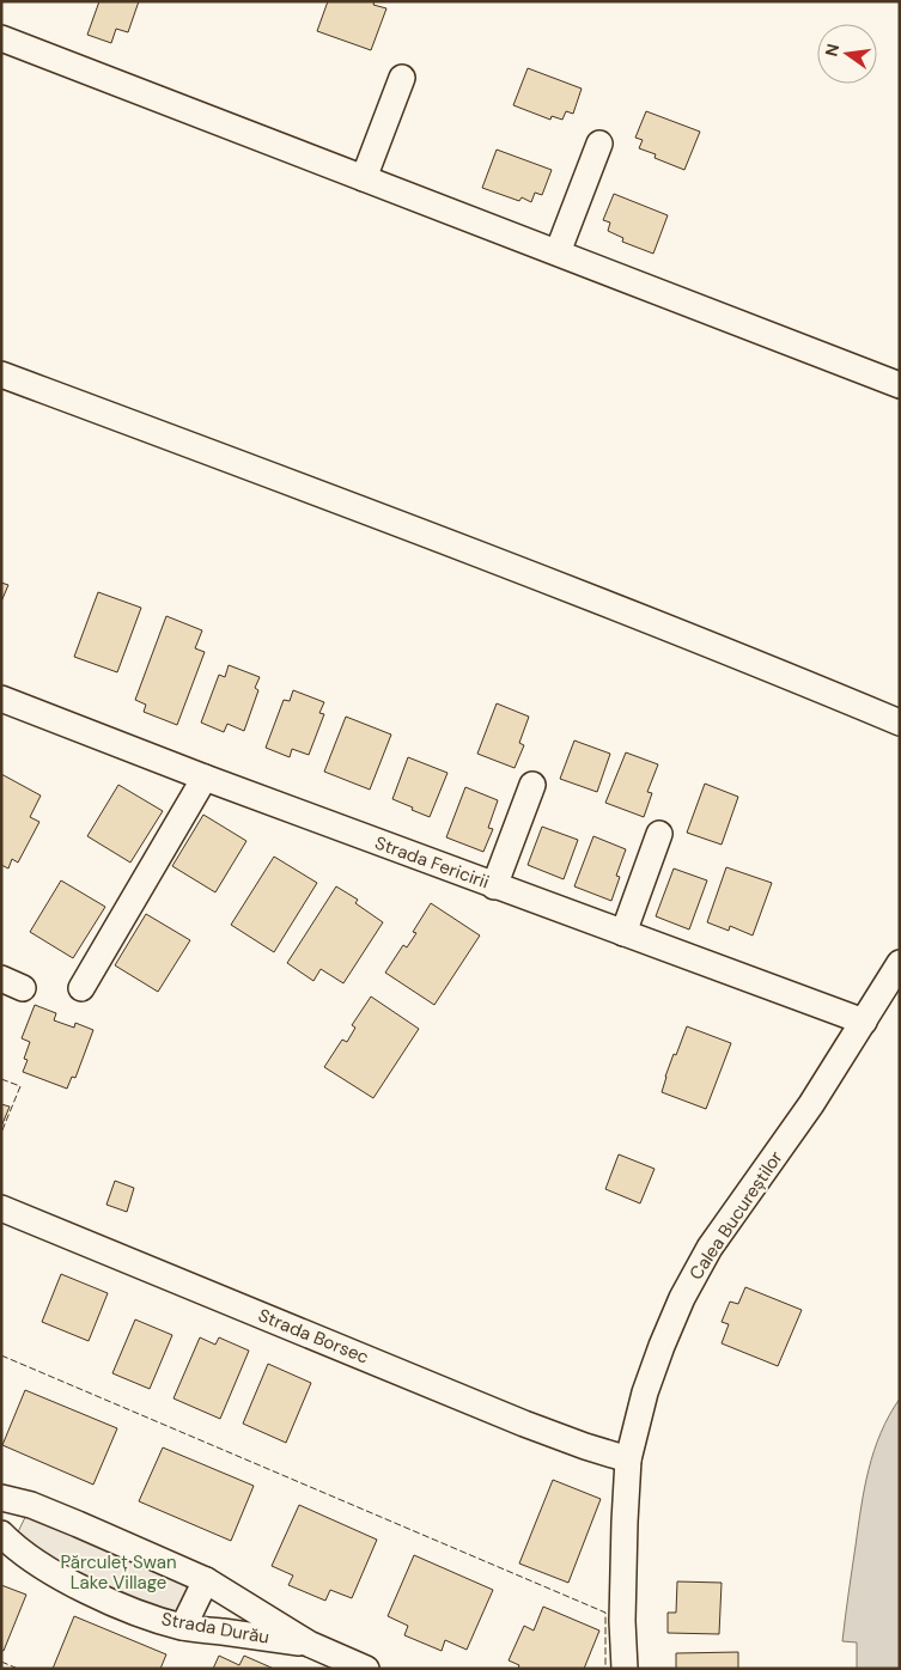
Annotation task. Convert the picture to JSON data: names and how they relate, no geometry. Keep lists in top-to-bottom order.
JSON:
{
  "streets": {
    "street": [
      "Strada Fericirii",
      "Calea Bucureștilor",
      "Strada Borsec",
      "Strada Durău"
    ]
  },
  "crossings": [
    ["Strada Fericirii", "Calea Bucureștilor"],
    ["Calea Bucureștilor", "Strada Borsec"]
  ],
  "parks": ["Părculeț Swan Lake Village"],
  "north": "left"
}
